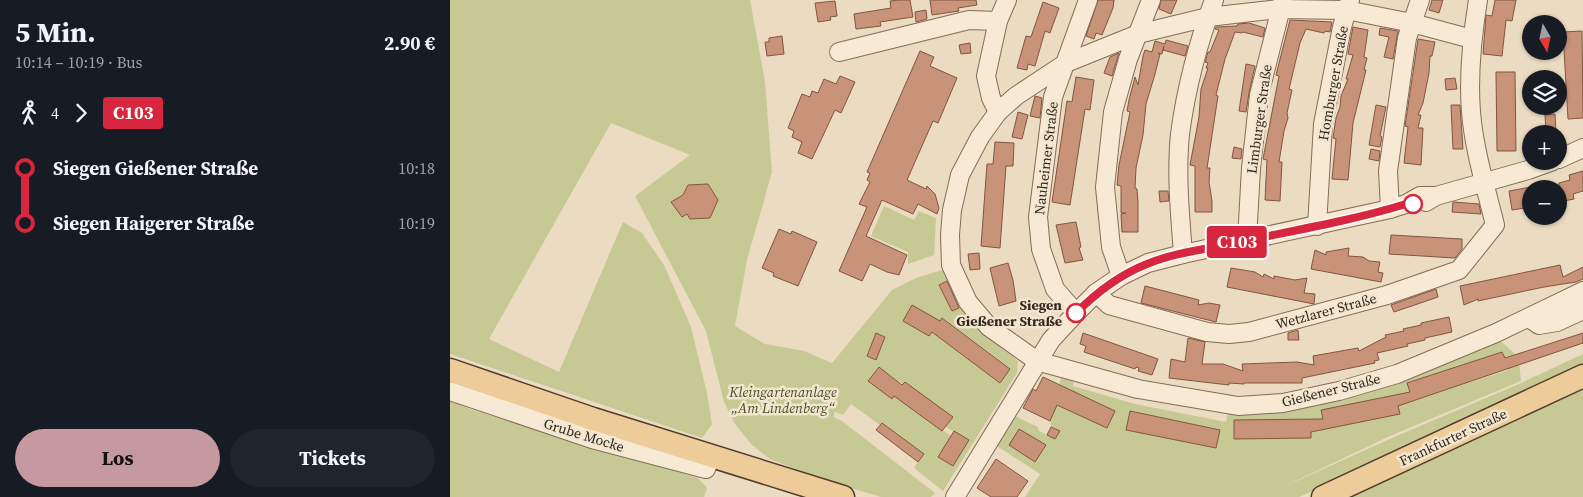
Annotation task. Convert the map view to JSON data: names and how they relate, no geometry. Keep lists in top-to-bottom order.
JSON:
{
  "streets": {
    "main road": ["Frankfurter Straße"],
    "street": [
      "Homburger Straße",
      "Limburger Straße",
      "Nauheimer Straße",
      "Wetzlarer Straße",
      "Gießener Straße",
      "Grube Mocke"
    ]
  },
  "parks": ["Kleingartenanlage „Am Lindenberg“"],
  "places": ["Siegen Gießener Straße"],
  "lines": ["bus line C103"],
  "north": "bottom",
  "page": {
    "heading": ["5 Min.", "10:14 – 10:19 · Bus", "2.90 €"],
    "on_map": "C103",
    "map_buttons": ["+", "−"],
    "legs": ["4", "C103"],
    "list": [
      {
        "name": "Siegen Gießener Straße",
        "value": "10:18"
      },
      {
        "name": "Siegen Haigerer Straße",
        "value": "10:19"
      }
    ],
    "buttons": ["Los", "Tickets"]
  }
}
